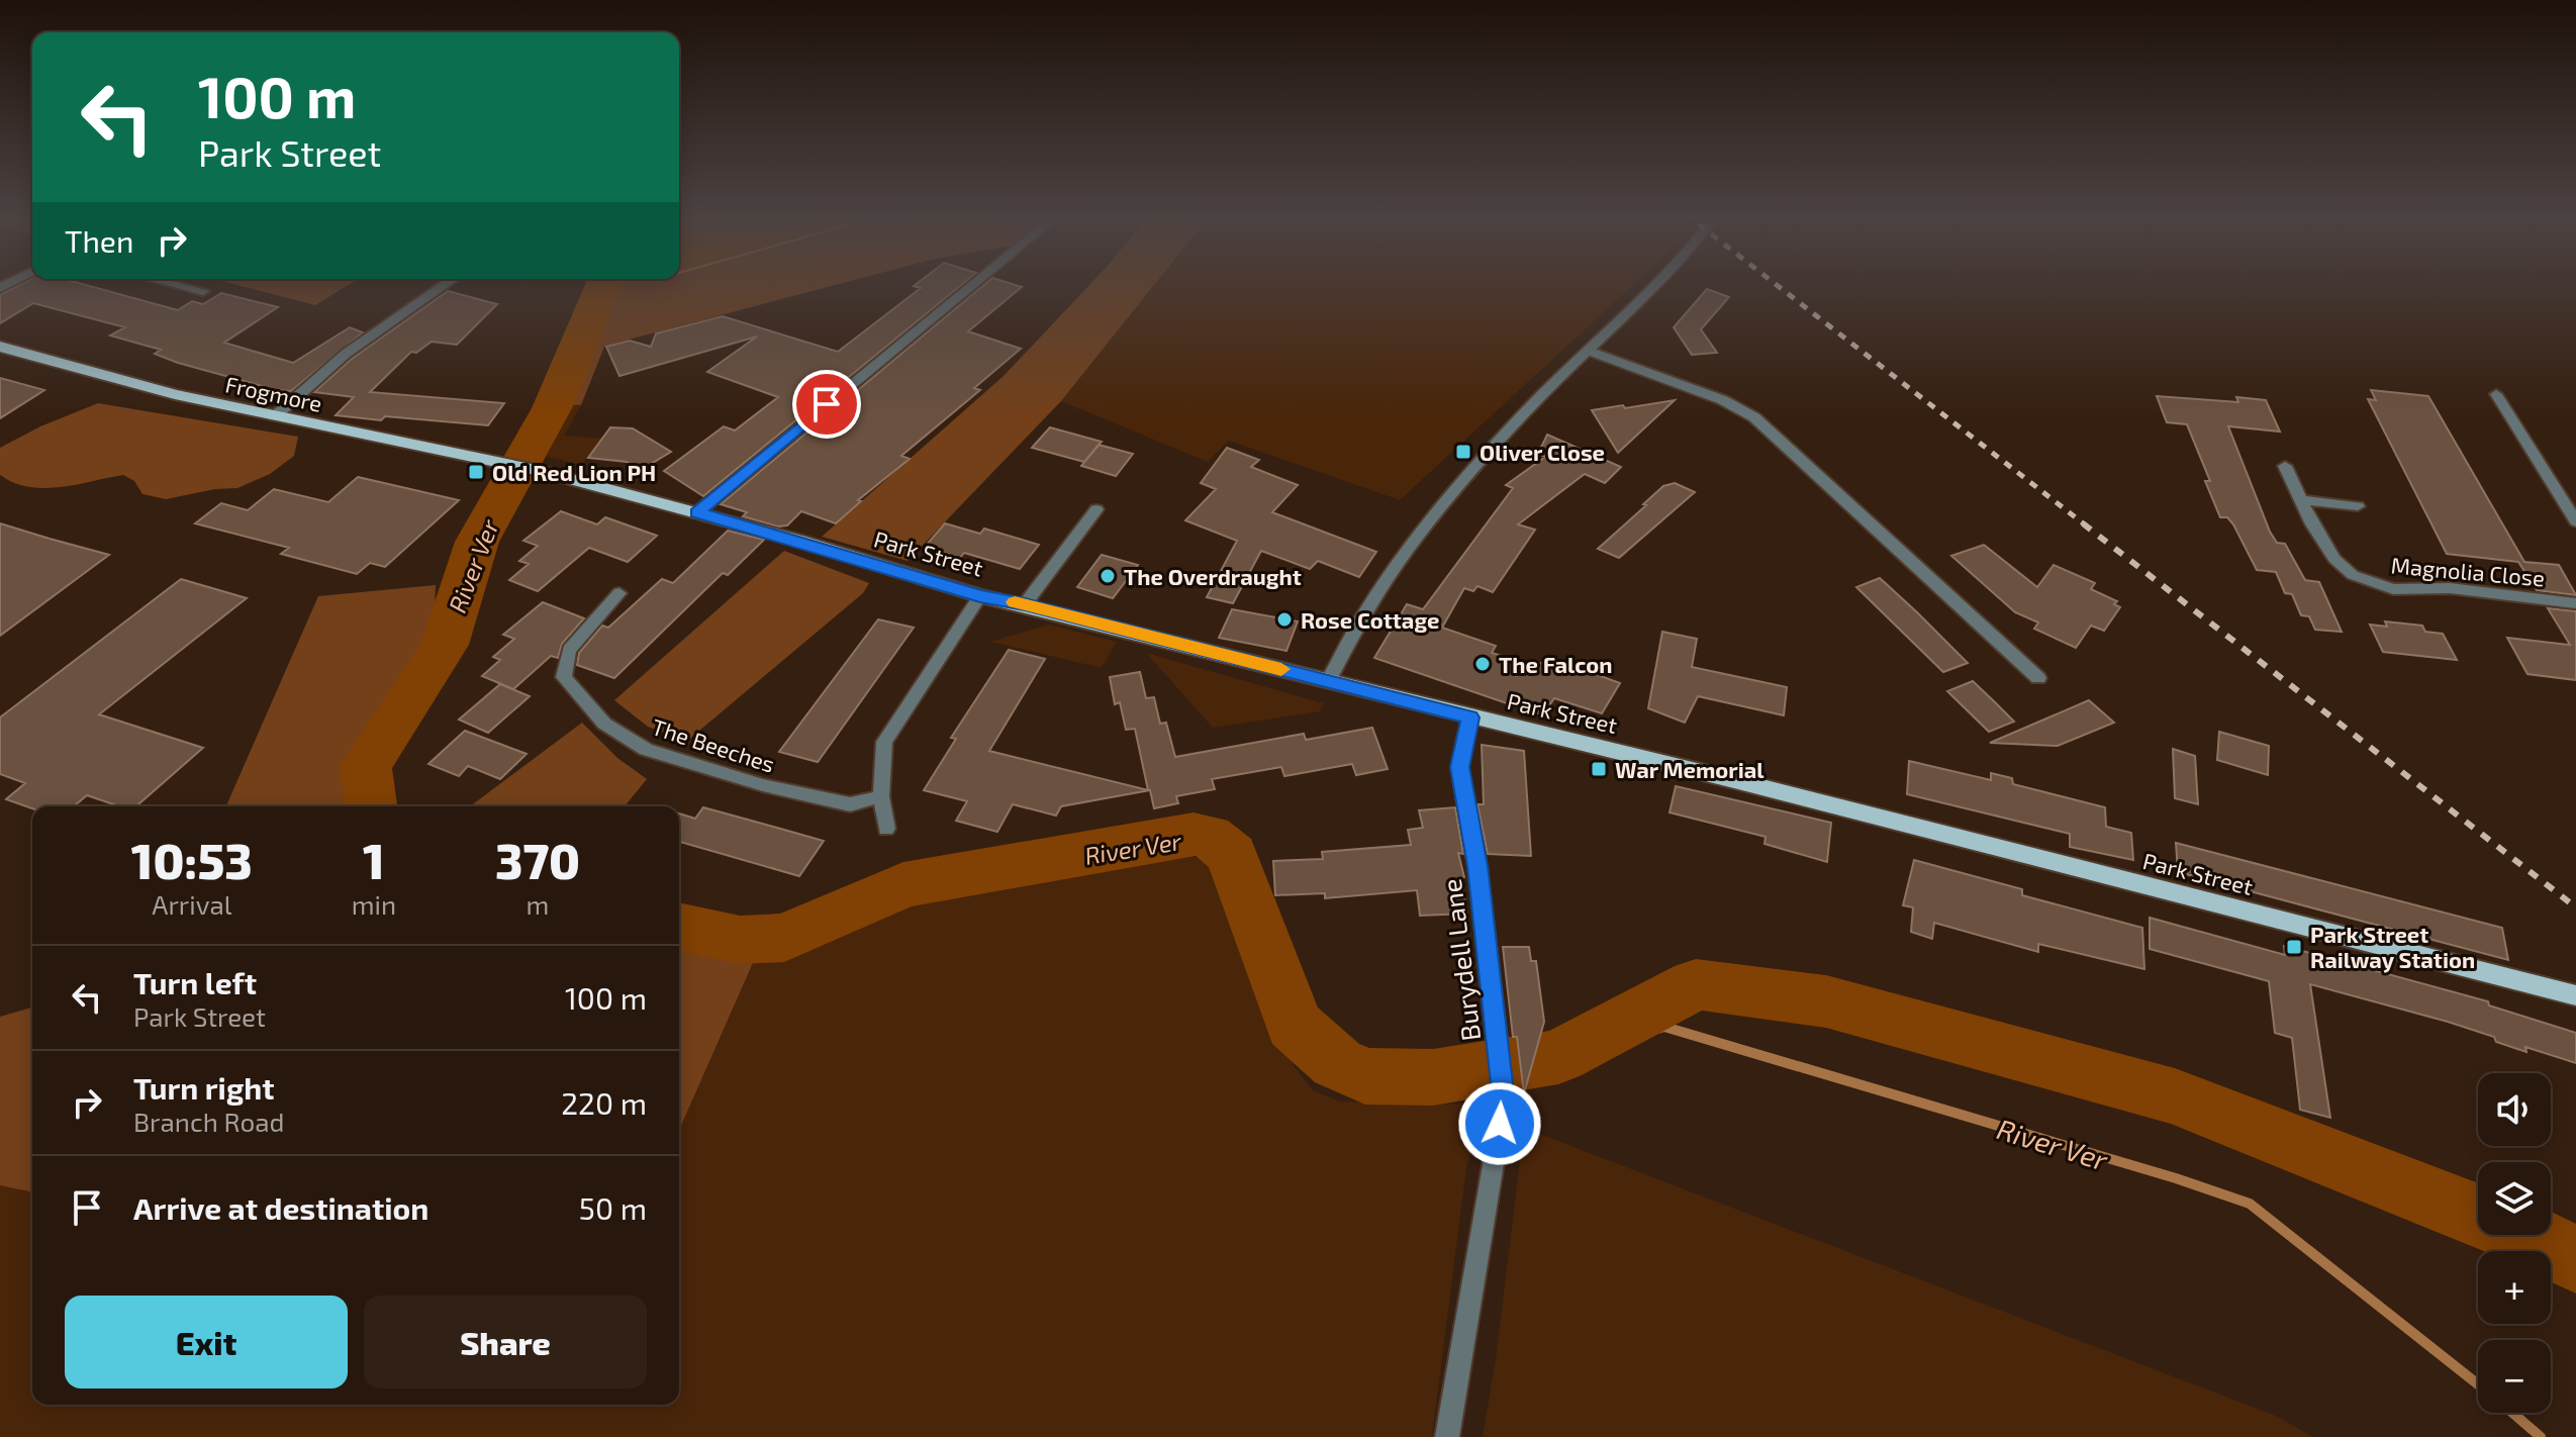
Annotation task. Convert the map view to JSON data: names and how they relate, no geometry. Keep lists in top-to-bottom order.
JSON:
{
  "streets": {
    "main road": ["Frogmore", "Park Street"],
    "street": ["Magnolia Close", "The Beeches", "Burydell Lane"]
  },
  "crossings": [
    ["Frogmore", "Park Street"],
    ["Park Street", "Burydell Lane"]
  ],
  "water": ["River Ver"],
  "places": {
    "transit": [
      "Oliver Close",
      "Old Red Lion PH",
      "War Memorial",
      "Park Street Railway Station"
    ],
    "other": ["The Overdraught", "Rose Cottage", "The Falcon"]
  },
  "page": {
    "turn": ["100 m", "Park Street"],
    "then": "Then",
    "eta": [
      "10:53",
      "Arrival",
      "1",
      "min",
      "370",
      "m"
    ],
    "list": [
      {
        "name": "Turn left",
        "note": "Park Street",
        "value": "100 m"
      },
      {
        "name": "Turn right",
        "note": "Branch Road",
        "value": "220 m"
      },
      {
        "name": "Arrive at destination",
        "value": "50 m"
      }
    ],
    "map_buttons": ["+", "−"],
    "buttons": ["Exit", "Share"]
  }
}
